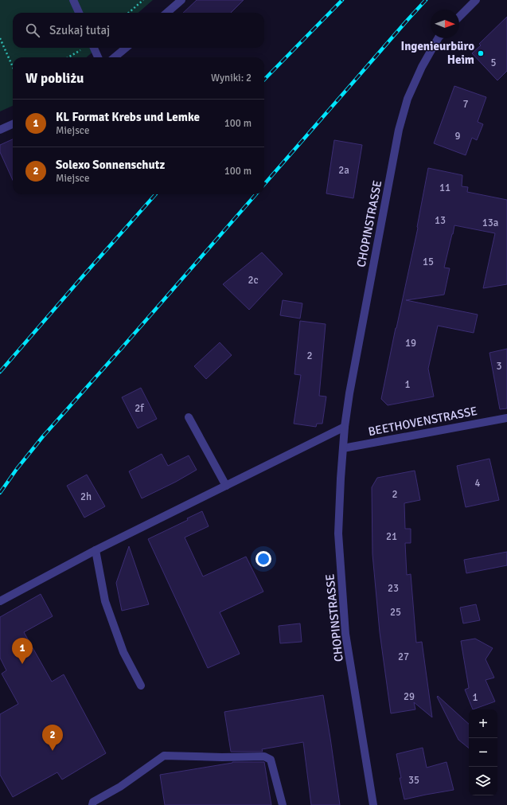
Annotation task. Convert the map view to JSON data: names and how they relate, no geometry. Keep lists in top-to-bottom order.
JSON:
{
  "streets": {
    "street": ["CHOPINSTRASSE", "BEETHOVENSTRASSE"]
  },
  "crossings": [
    ["CHOPINSTRASSE", "BEETHOVENSTRASSE"]
  ],
  "places": ["Ingenieurbüro Heim"],
  "house_numbers": [
    "5",
    "7",
    "9",
    "2a",
    "11",
    "13",
    "13a",
    "15",
    "2c",
    "19",
    "2",
    "3",
    "1",
    "2f",
    "4",
    "2",
    "2h",
    "21",
    "23",
    "25",
    "27",
    "29",
    "1",
    "35"
  ],
  "north": "right",
  "page": {
    "search": "Szukaj tutaj",
    "heading": ["W pobliżu", "Wyniki: 2"],
    "list": [
      {
        "mark": "1",
        "name": "KL Format Krebs und Lemke",
        "note": "Miejsce",
        "value": "100 m"
      },
      {
        "mark": "2",
        "name": "Solexo Sonnenschutz",
        "note": "Miejsce",
        "value": "100 m"
      }
    ],
    "pins": ["1", "2"],
    "map_buttons": ["+", "−"]
  }
}
